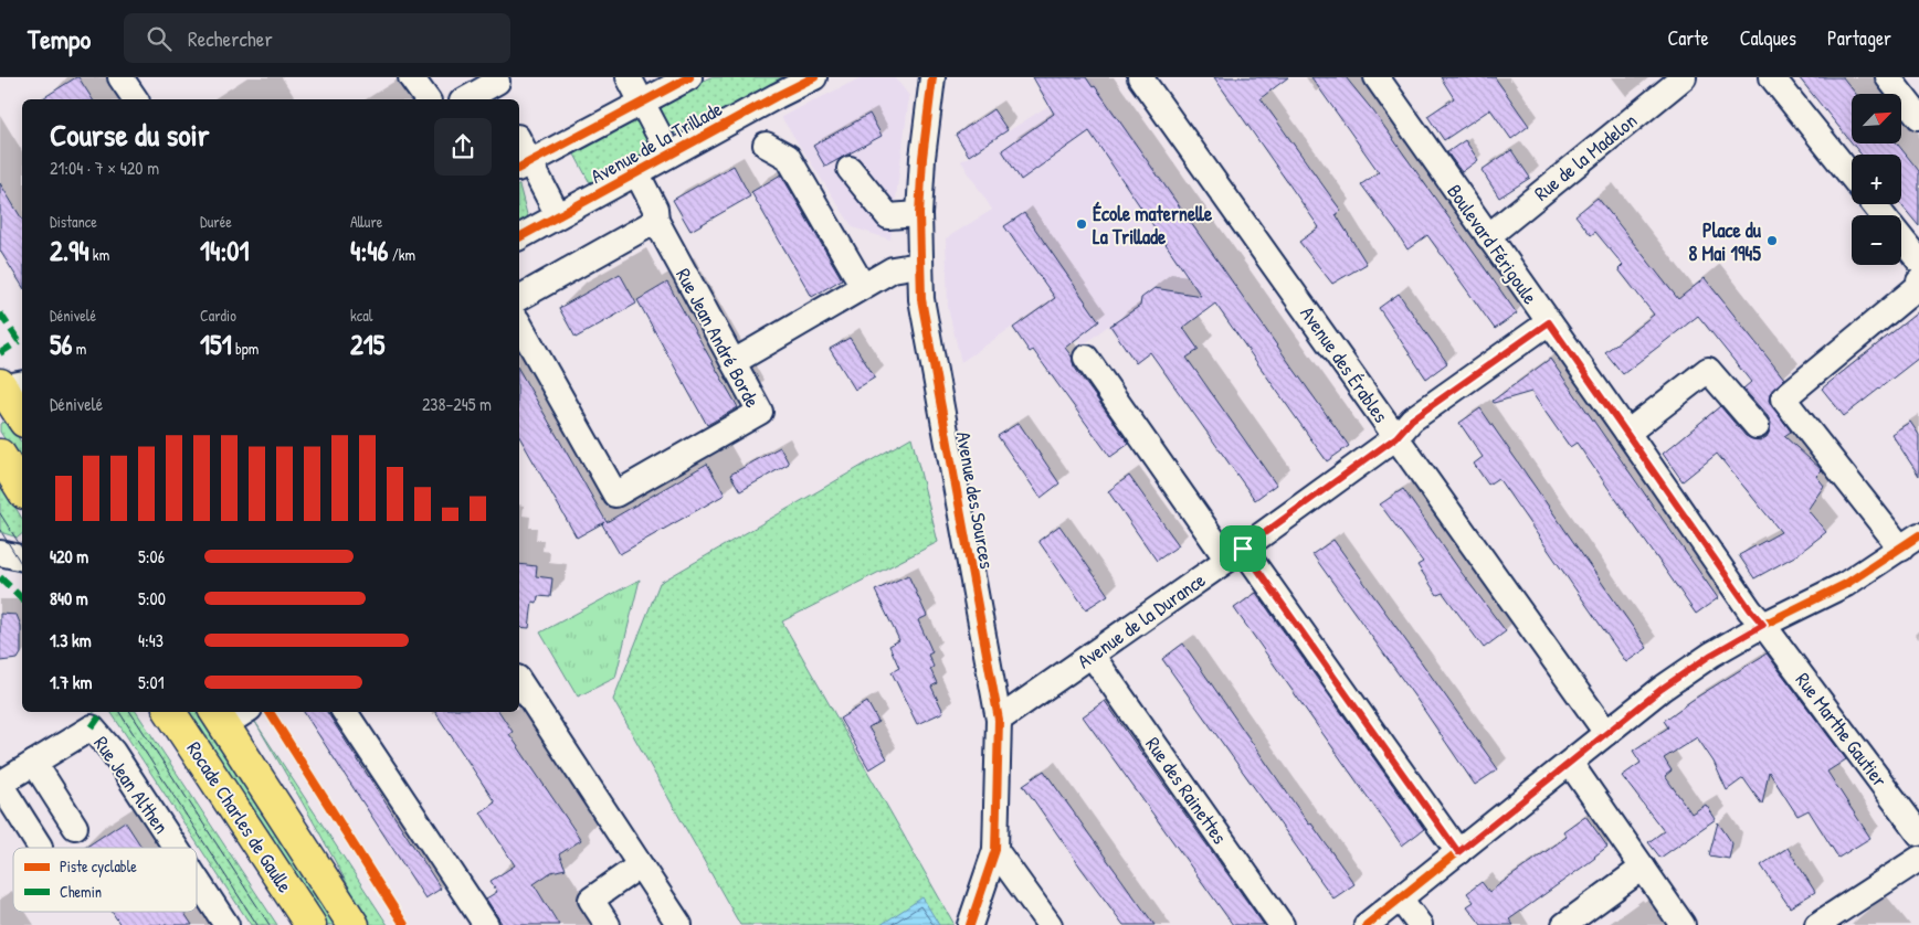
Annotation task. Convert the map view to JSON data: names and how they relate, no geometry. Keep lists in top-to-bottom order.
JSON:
{
  "streets": {
    "main road": ["Rocade Charles de Gaulle"],
    "street": [
      "Avenue de la Trillade",
      "Rue de la Madelon",
      "Boulevard Férigoule",
      "Rue Jean André Borde",
      "Avenue des Érables",
      "Avenue des Sources",
      "Avenue de la Durance",
      "Rue Marthe Gautier",
      "Rue Jean Althen",
      "Rue des Rainettes"
    ]
  },
  "crossings": [
    ["Avenue de la Trillade", "Rue Jean André Borde"],
    ["Rue de la Madelon", "Boulevard Férigoule"],
    ["Boulevard Férigoule", "Avenue de la Durance"],
    ["Boulevard Férigoule", "Rue Marthe Gautier"],
    ["Avenue des Érables", "Avenue de la Durance"],
    ["Avenue des Sources", "Avenue de la Durance"],
    ["Avenue de la Durance", "Rue des Rainettes"]
  ],
  "places": ["École maternelle La Trillade", "Place du 8 Mai 1945"],
  "legend": ["Piste cyclable", "Chemin"],
  "north": "top right",
  "page": {
    "header": "Tempo",
    "search": "Rechercher",
    "nav": ["Carte", "Calques", "Partager"],
    "map_buttons": ["+", "−"],
    "heading": ["Course du soir", "21:04 · 7 × 420 m"],
    "stats": [
      ["Distance", "2.94 km"],
      ["Durée", "14:01"],
      ["Allure", "4:46 /km"],
      ["Dénivelé", "56 m"],
      ["Cardio", "151 bpm"],
      ["kcal", "215"]
    ],
    "chart": ["Dénivelé", "238–245 m"],
    "list": [
      {
        "name": "420 m",
        "note": "5:06"
      },
      {
        "name": "840 m",
        "note": "5:00"
      },
      {
        "name": "1.3 km",
        "note": "4:43"
      },
      {
        "name": "1.7 km",
        "note": "5:01"
      }
    ]
  }
}
